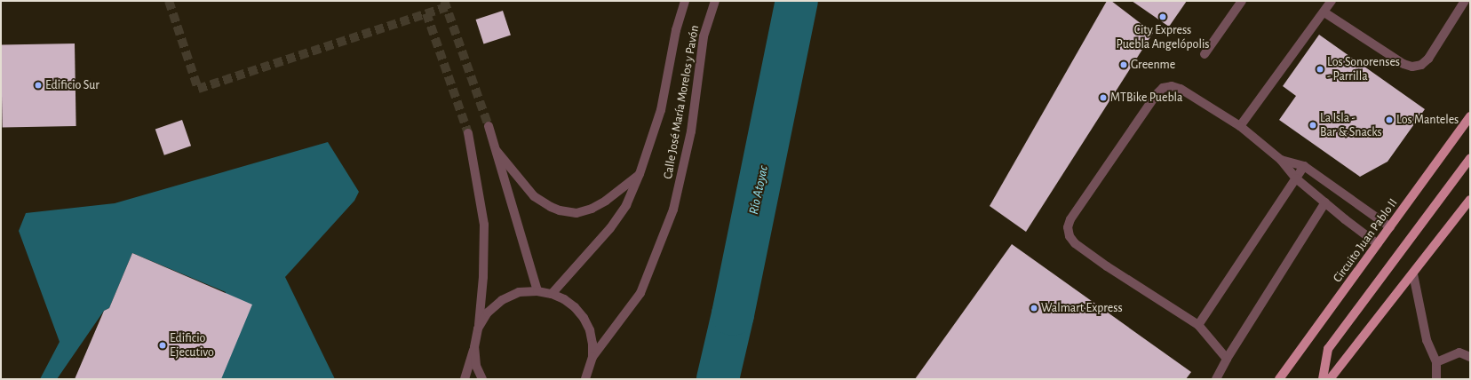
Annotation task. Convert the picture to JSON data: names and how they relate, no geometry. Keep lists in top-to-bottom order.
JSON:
{
  "streets": {
    "main road": ["Circuito Juan Pablo II"],
    "street": ["Calle José María Morelos y Pavón"]
  },
  "water": ["Río Atoyac"],
  "places": [
    "City Express Puebla Angelópolis",
    "Greenme",
    "Los Sonorenses - Parrilla",
    "Edificio Sur",
    "MTBike Puebla",
    "Los Manteles",
    "La Isla - Bar & Snacks",
    "Walmart Express",
    "Edificio Ejecutivo"
  ]
}
